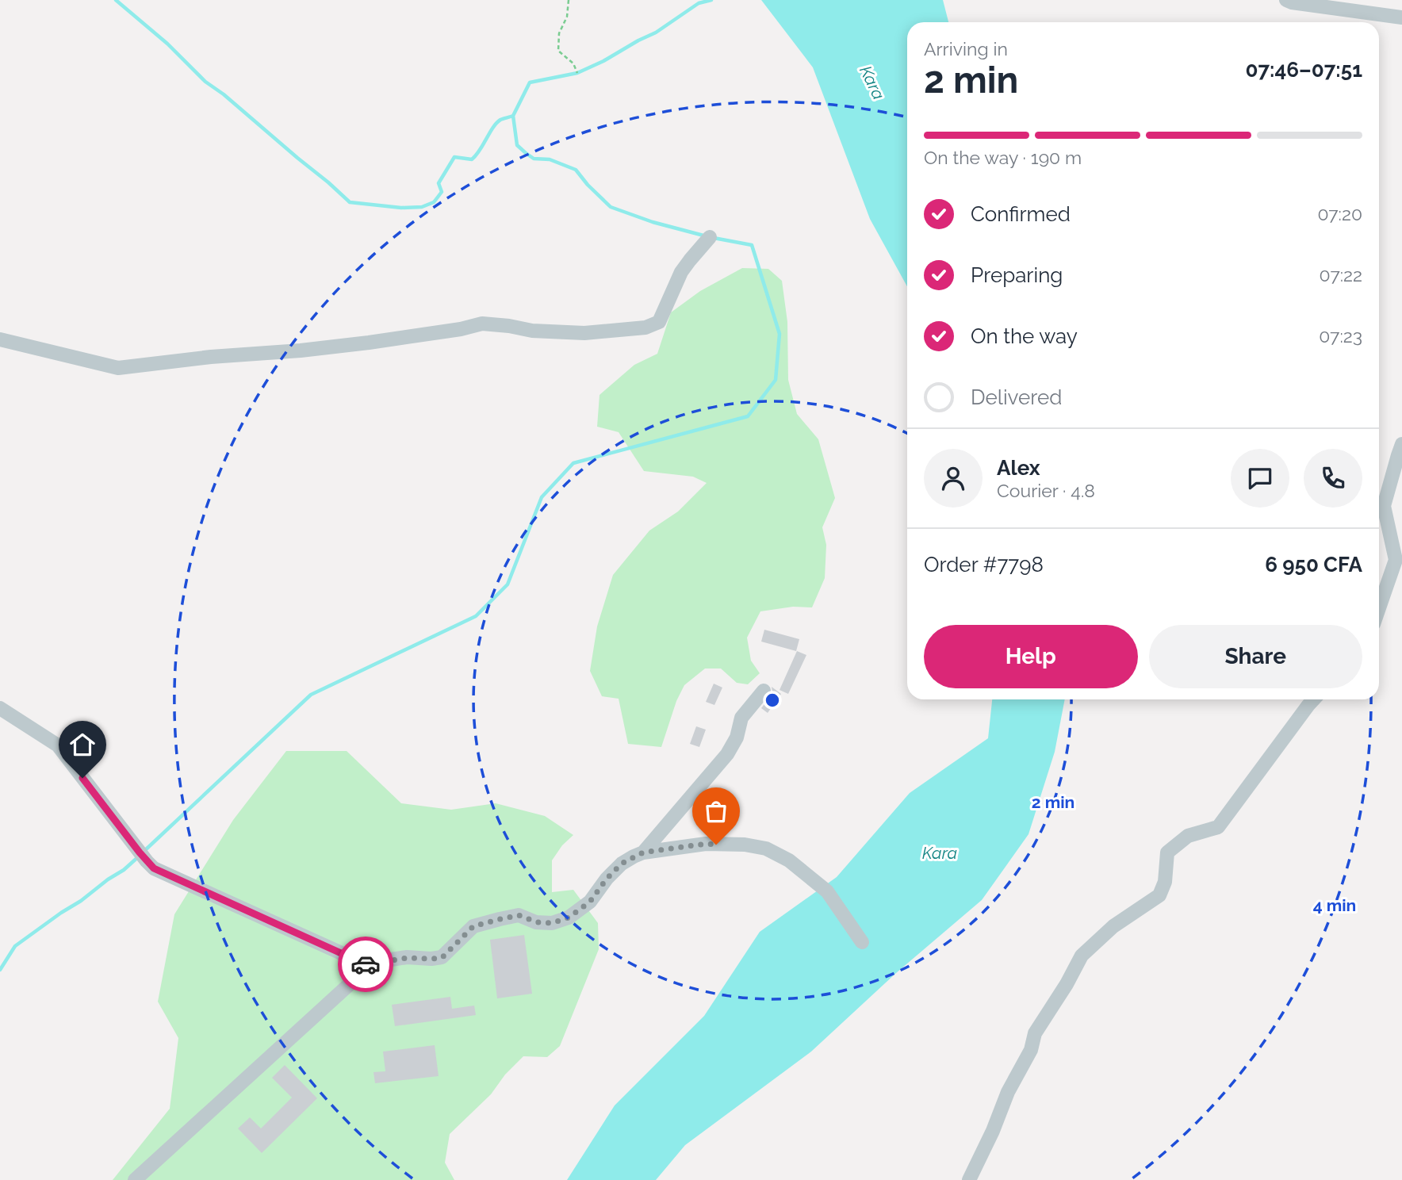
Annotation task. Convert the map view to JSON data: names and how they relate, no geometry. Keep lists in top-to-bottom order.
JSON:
{
  "water": ["Kara"],
  "page": {
    "heading": ["2 min", "Arriving in", "07:46–07:51"],
    "panel": [
      "Alex",
      "Courier · 4.8",
      "Order #7798",
      "6 950 CFA"
    ],
    "bar": "On the way · 190 m",
    "list": [
      ["Confirmed", "07:20"],
      ["Preparing", "07:22"],
      ["On the way", "07:23"],
      "Delivered"
    ],
    "buttons": ["Help", "Share"]
  },
  "rings": ["2 min", "4 min"]
}
